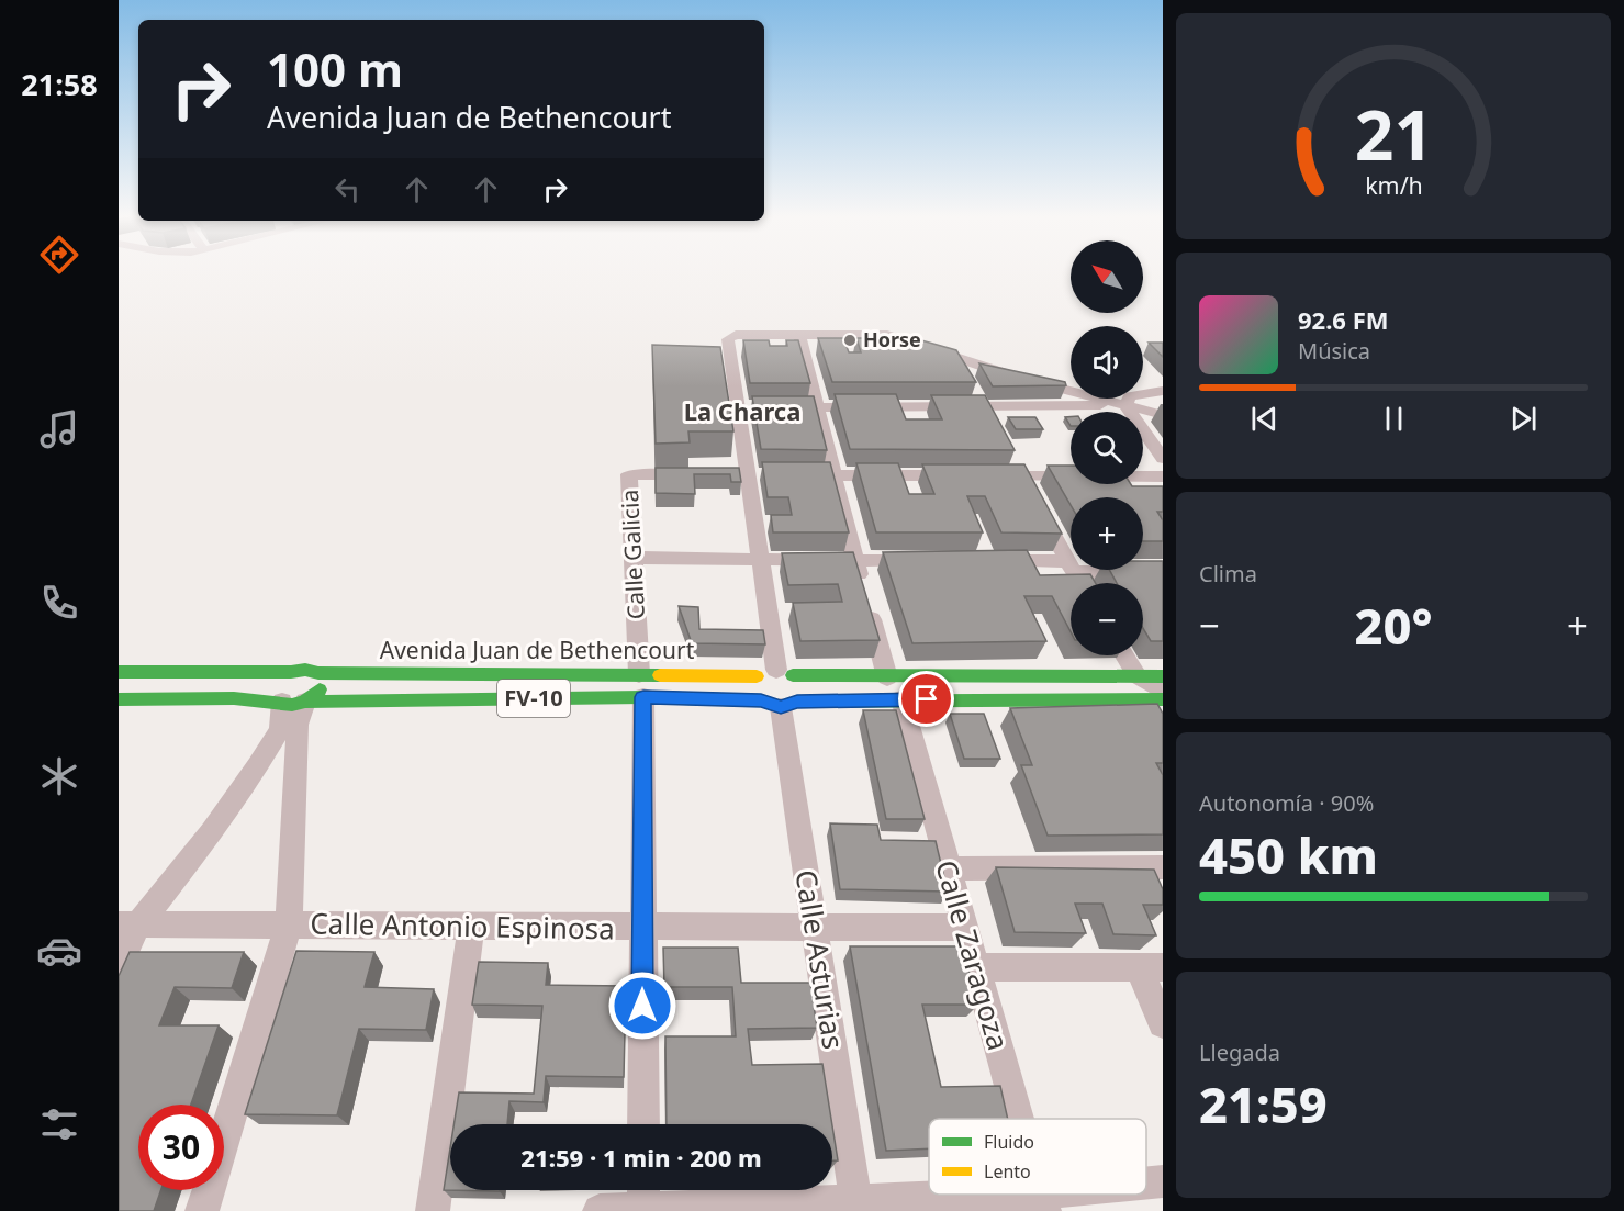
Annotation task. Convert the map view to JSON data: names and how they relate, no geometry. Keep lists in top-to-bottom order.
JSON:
{
  "streets": {
    "main road": ["Avenida Juan de Bethencourt", "FV-10"],
    "street": [
      "Calle Galicia",
      "Calle Antonio Espinosa",
      "Calle Zaragoza",
      "Calle Asturias"
    ]
  },
  "crossings": [
    ["Calle Galicia", "Avenida Juan de Bethencourt"],
    ["Calle Galicia", "Calle Antonio Espinosa"],
    ["Avenida Juan de Bethencourt", "FV-10"],
    ["Avenida Juan de Bethencourt", "Calle Asturias"],
    ["FV-10", "Calle Zaragoza"],
    ["FV-10", "Calle Asturias"],
    ["Calle Antonio Espinosa", "Calle Zaragoza"],
    ["Calle Antonio Espinosa", "Calle Asturias"]
  ],
  "districts": ["La Charca"],
  "places": ["Horse"],
  "legend": ["Fluido", "Lento"],
  "north": "top left",
  "page": {
    "tabs": "21:58",
    "turn": ["100 m", "Avenida Juan de Bethencourt"],
    "map_buttons": ["+", "−"],
    "song": ["92.6 FM", "Música"],
    "tile": [
      "Clima",
      ["Autonomía · 90%", "450 km"],
      ["Llegada", "21:59"]
    ],
    "heat": ["−", "20°", "+"],
    "limit": "30",
    "trip": "21:59 · 1 min · 200 m",
    "gauge": ["21", "km/h"]
  }
}
